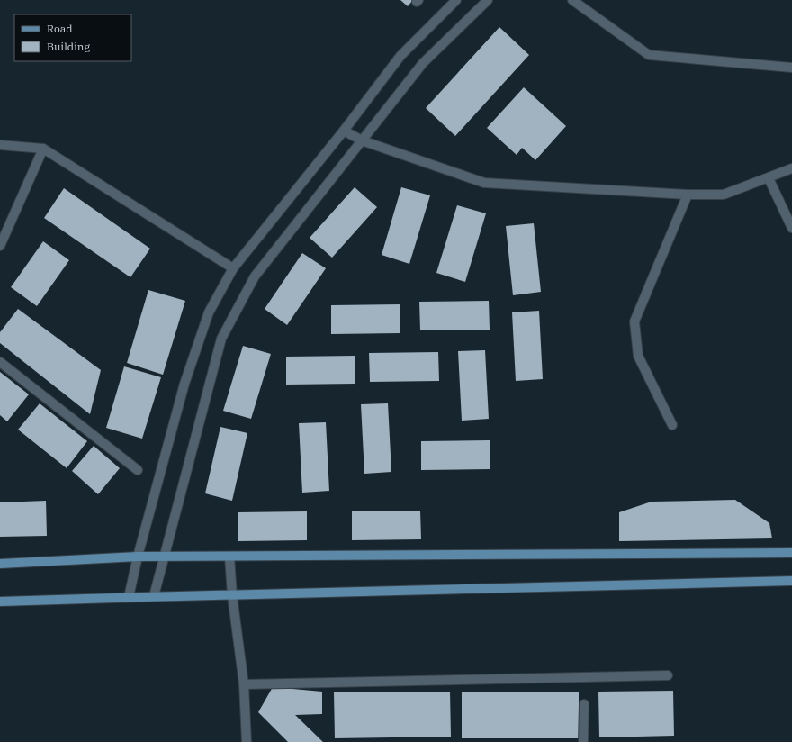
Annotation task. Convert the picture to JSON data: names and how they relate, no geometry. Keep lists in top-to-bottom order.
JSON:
{
  "legend": ["Road", "Building"]
}
